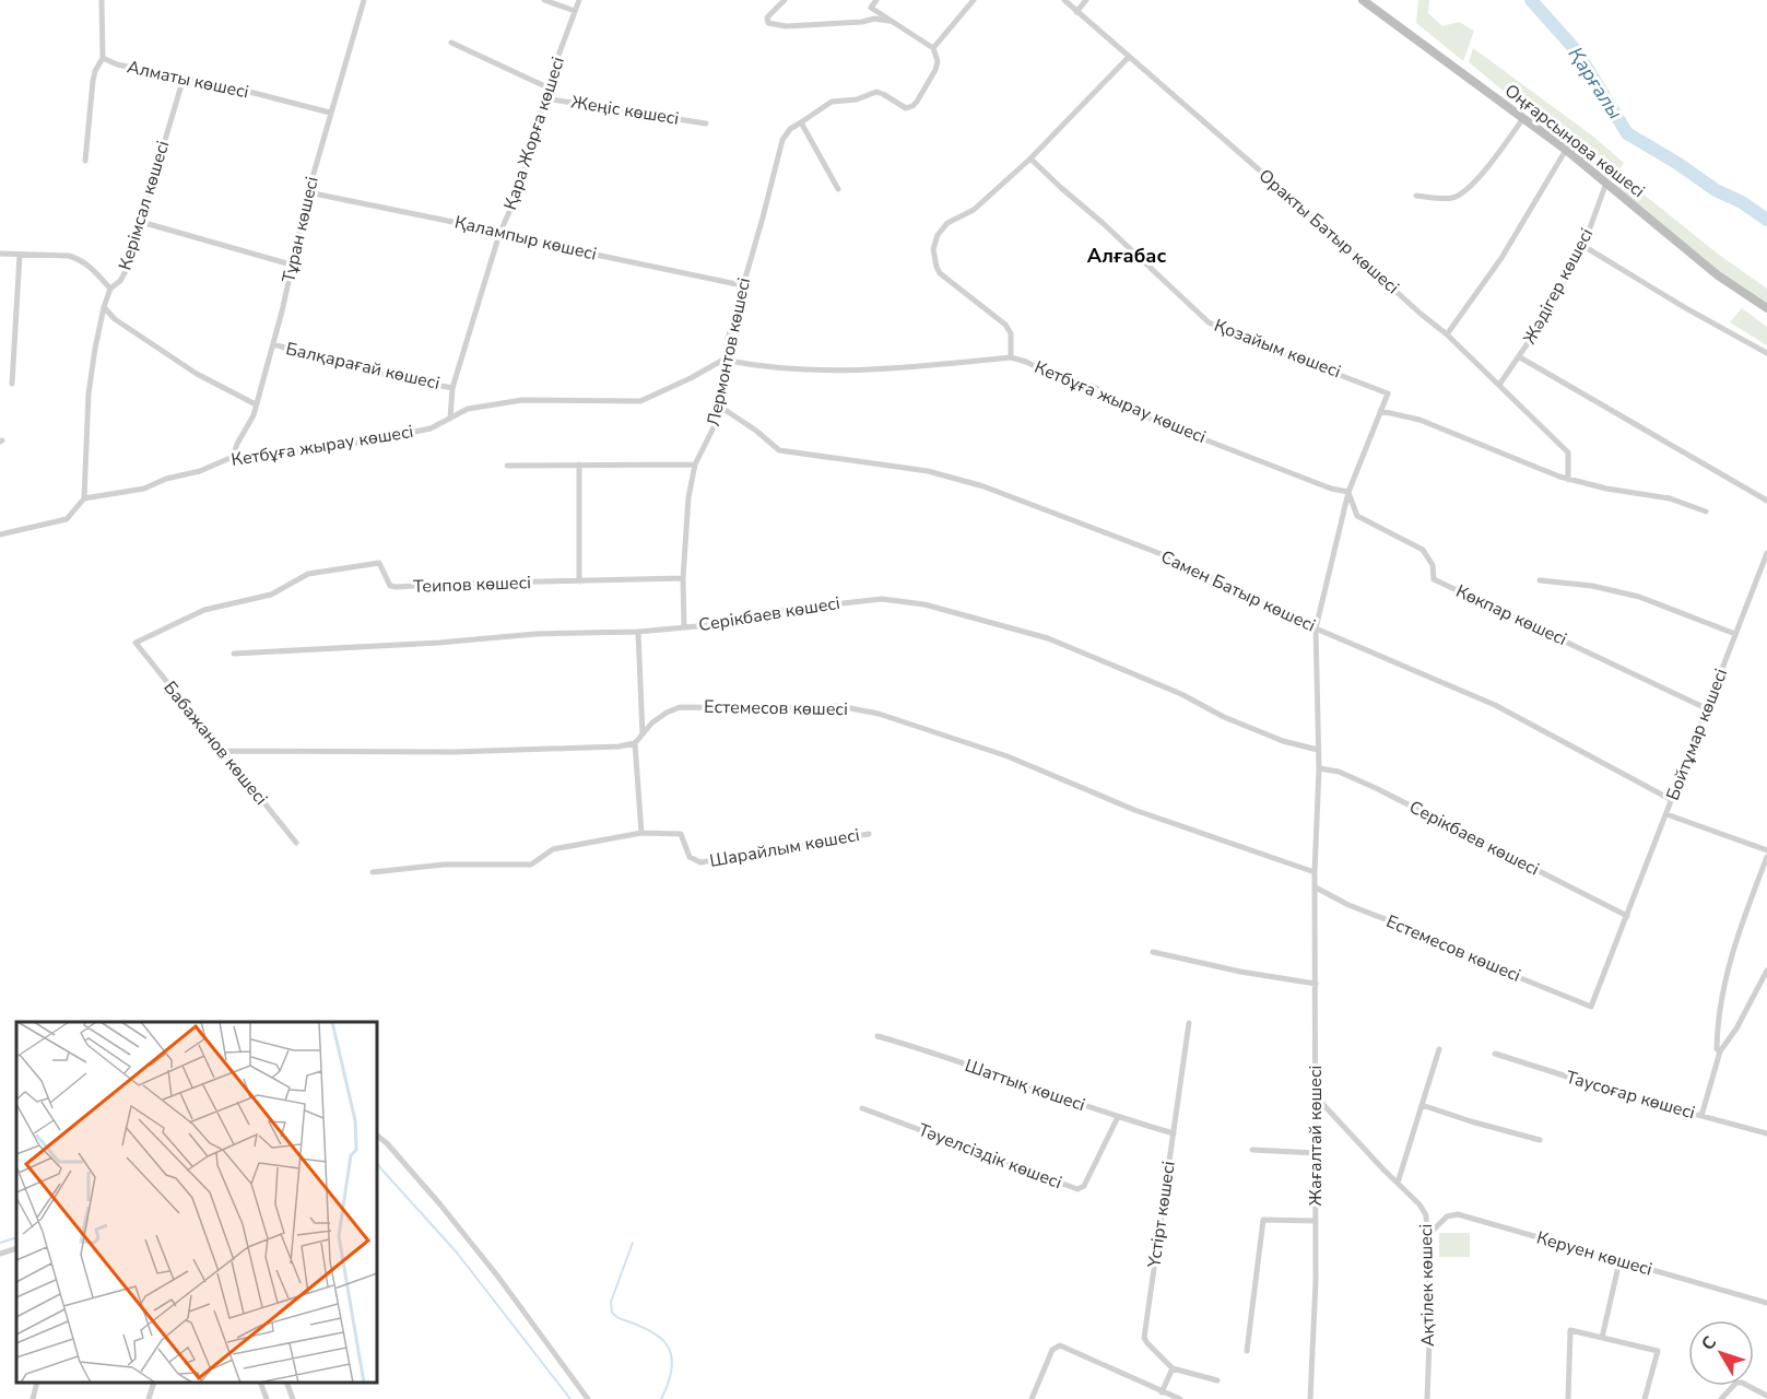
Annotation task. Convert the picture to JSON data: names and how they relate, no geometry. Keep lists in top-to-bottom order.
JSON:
{
  "streets": {
    "main road": ["Оңғарсынова көшесі"],
    "street": [
      "Алматы көшесі",
      "Жеңіс көшесі",
      "Қара Жорға көшесі",
      "Керімсал көшесі",
      "Тұран көшесі",
      "Оракты Батыр көшесі",
      "Қалампыр көшесі",
      "Жәдігер көшесі",
      "Қозайым көшесі",
      "Лермонтов көшесі",
      "Балқарағай көшесі",
      "Кетбұға жырау көшесі",
      "Теипов көшесі",
      "Самен Батыр көшесі",
      "Серікбаев көшесі",
      "Көкпар көшесі",
      "Естемесов көшесі",
      "Бойтұмар көшесі",
      "Бабажанов көшесі",
      "Шарайлым көшесі",
      "Шаттық көшесі",
      "Тауcоғар көшесі",
      "Жағалтай көшесі",
      "Тәуелсіздік көшесі",
      "Үстірт көшесі",
      "Керуен көшесі",
      "Ақтілек көшесі"
    ]
  },
  "crossings": [
    ["Алматы көшесі", "Керімсал көшесі"],
    ["Алматы көшесі", "Тұран көшесі"],
    ["Жеңіс көшесі", "Қара Жорға көшесі"],
    ["Қара Жорға көшесі", "Қалампыр көшесі"],
    ["Қара Жорға көшесі", "Балқарағай көшесі"],
    ["Қара Жорға көшесі", "Кетбұға жырау көшесі"],
    ["Оңғарсынова көшесі", "Жәдігер көшесі"],
    ["Керімсал көшесі", "Кетбұға жырау көшесі"],
    ["Тұран көшесі", "Қалампыр көшесі"],
    ["Тұран көшесі", "Балқарағай көшесі"],
    ["Тұран көшесі", "Кетбұға жырау көшесі"],
    ["Оракты Батыр көшесі", "Жәдігер көшесі"],
    ["Қалампыр көшесі", "Лермонтов көшесі"],
    ["Лермонтов көшесі", "Кетбұға жырау көшесі"],
    ["Лермонтов көшесі", "Теипов көшесі"],
    ["Лермонтов көшесі", "Самен Батыр көшесі"],
    ["Лермонтов көшесі", "Серікбаев көшесі"],
    ["Кетбұға жырау көшесі", "Көкпар көшесі"],
    ["Теипов көшесі", "Бабажанов көшесі"],
    ["Самен Батыр көшесі", "Бойтұмар көшесі"],
    ["Серікбаев көшесі", "Бойтұмар көшесі"],
    ["Көкпар көшесі", "Бойтұмар көшесі"],
    ["Естемесов көшесі", "Бойтұмар көшесі"],
    ["Естемесов көшесі", "Жағалтай көшесі"],
    ["Шаттық көшесі", "Тәуелсіздік көшесі"],
    ["Шаттық көшесі", "Үстірт көшесі"],
    ["Жағалтай көшесі", "Ақтілек көшесі"],
    ["Керуен көшесі", "Ақтілек көшесі"]
  ],
  "districts": ["Алғабас"],
  "water": ["Қарғалы"],
  "north": "top left"
}
